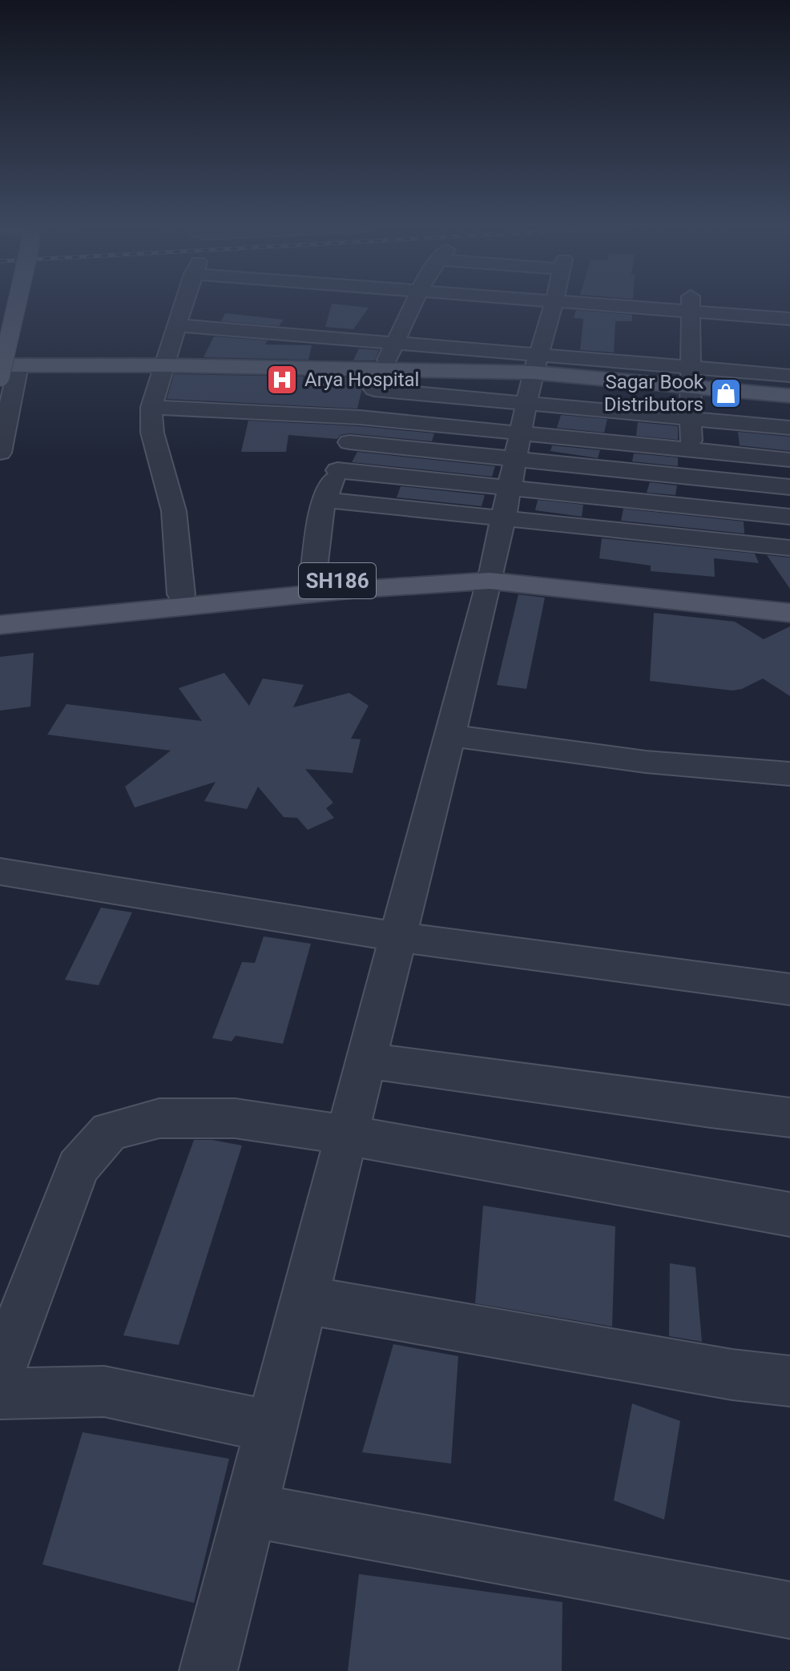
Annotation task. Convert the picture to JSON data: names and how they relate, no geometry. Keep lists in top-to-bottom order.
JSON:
{
  "streets": {
    "main road": ["SH186"]
  },
  "places": {
    "hospital": ["Arya Hospital"],
    "shop": ["Sagar Book Distributors"]
  }
}
